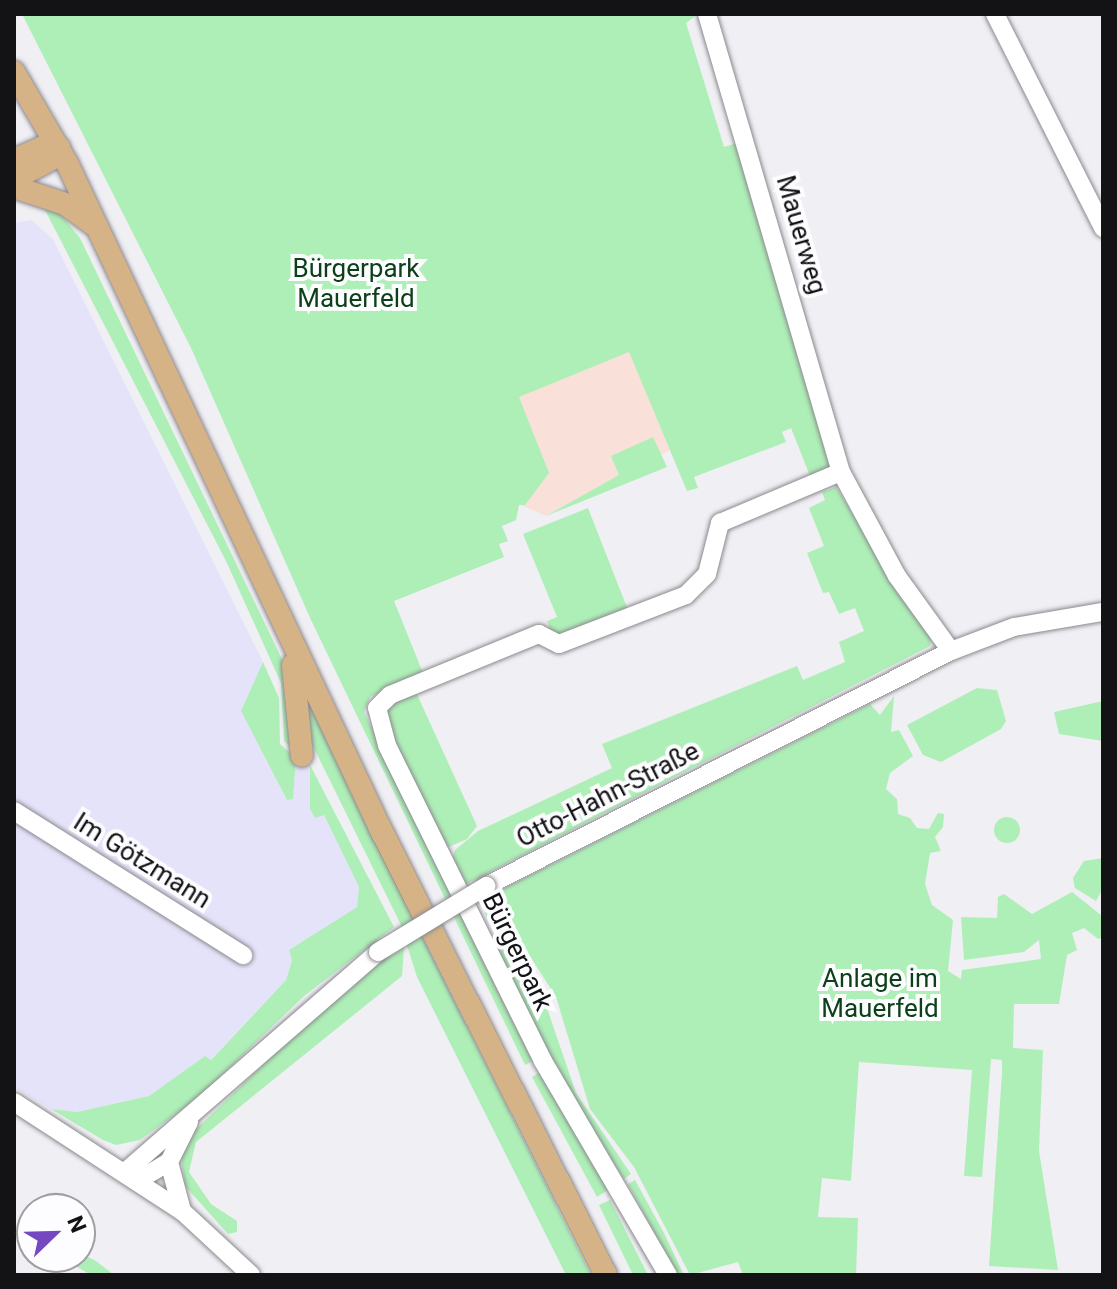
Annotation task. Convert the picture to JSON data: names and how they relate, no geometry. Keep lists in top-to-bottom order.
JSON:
{
  "streets": {
    "street": [
      "Mauerweg",
      "Otto-Hahn-Straße",
      "Im Götzmann",
      "Bürgerpark"
    ]
  },
  "crossings": [
    ["Mauerweg", "Otto-Hahn-Straße"],
    ["Mauerweg", "Bürgerpark"]
  ],
  "parks": ["Bürgerpark Mauerfeld", "Anlage im Mauerfeld"],
  "north": "top right"
}
